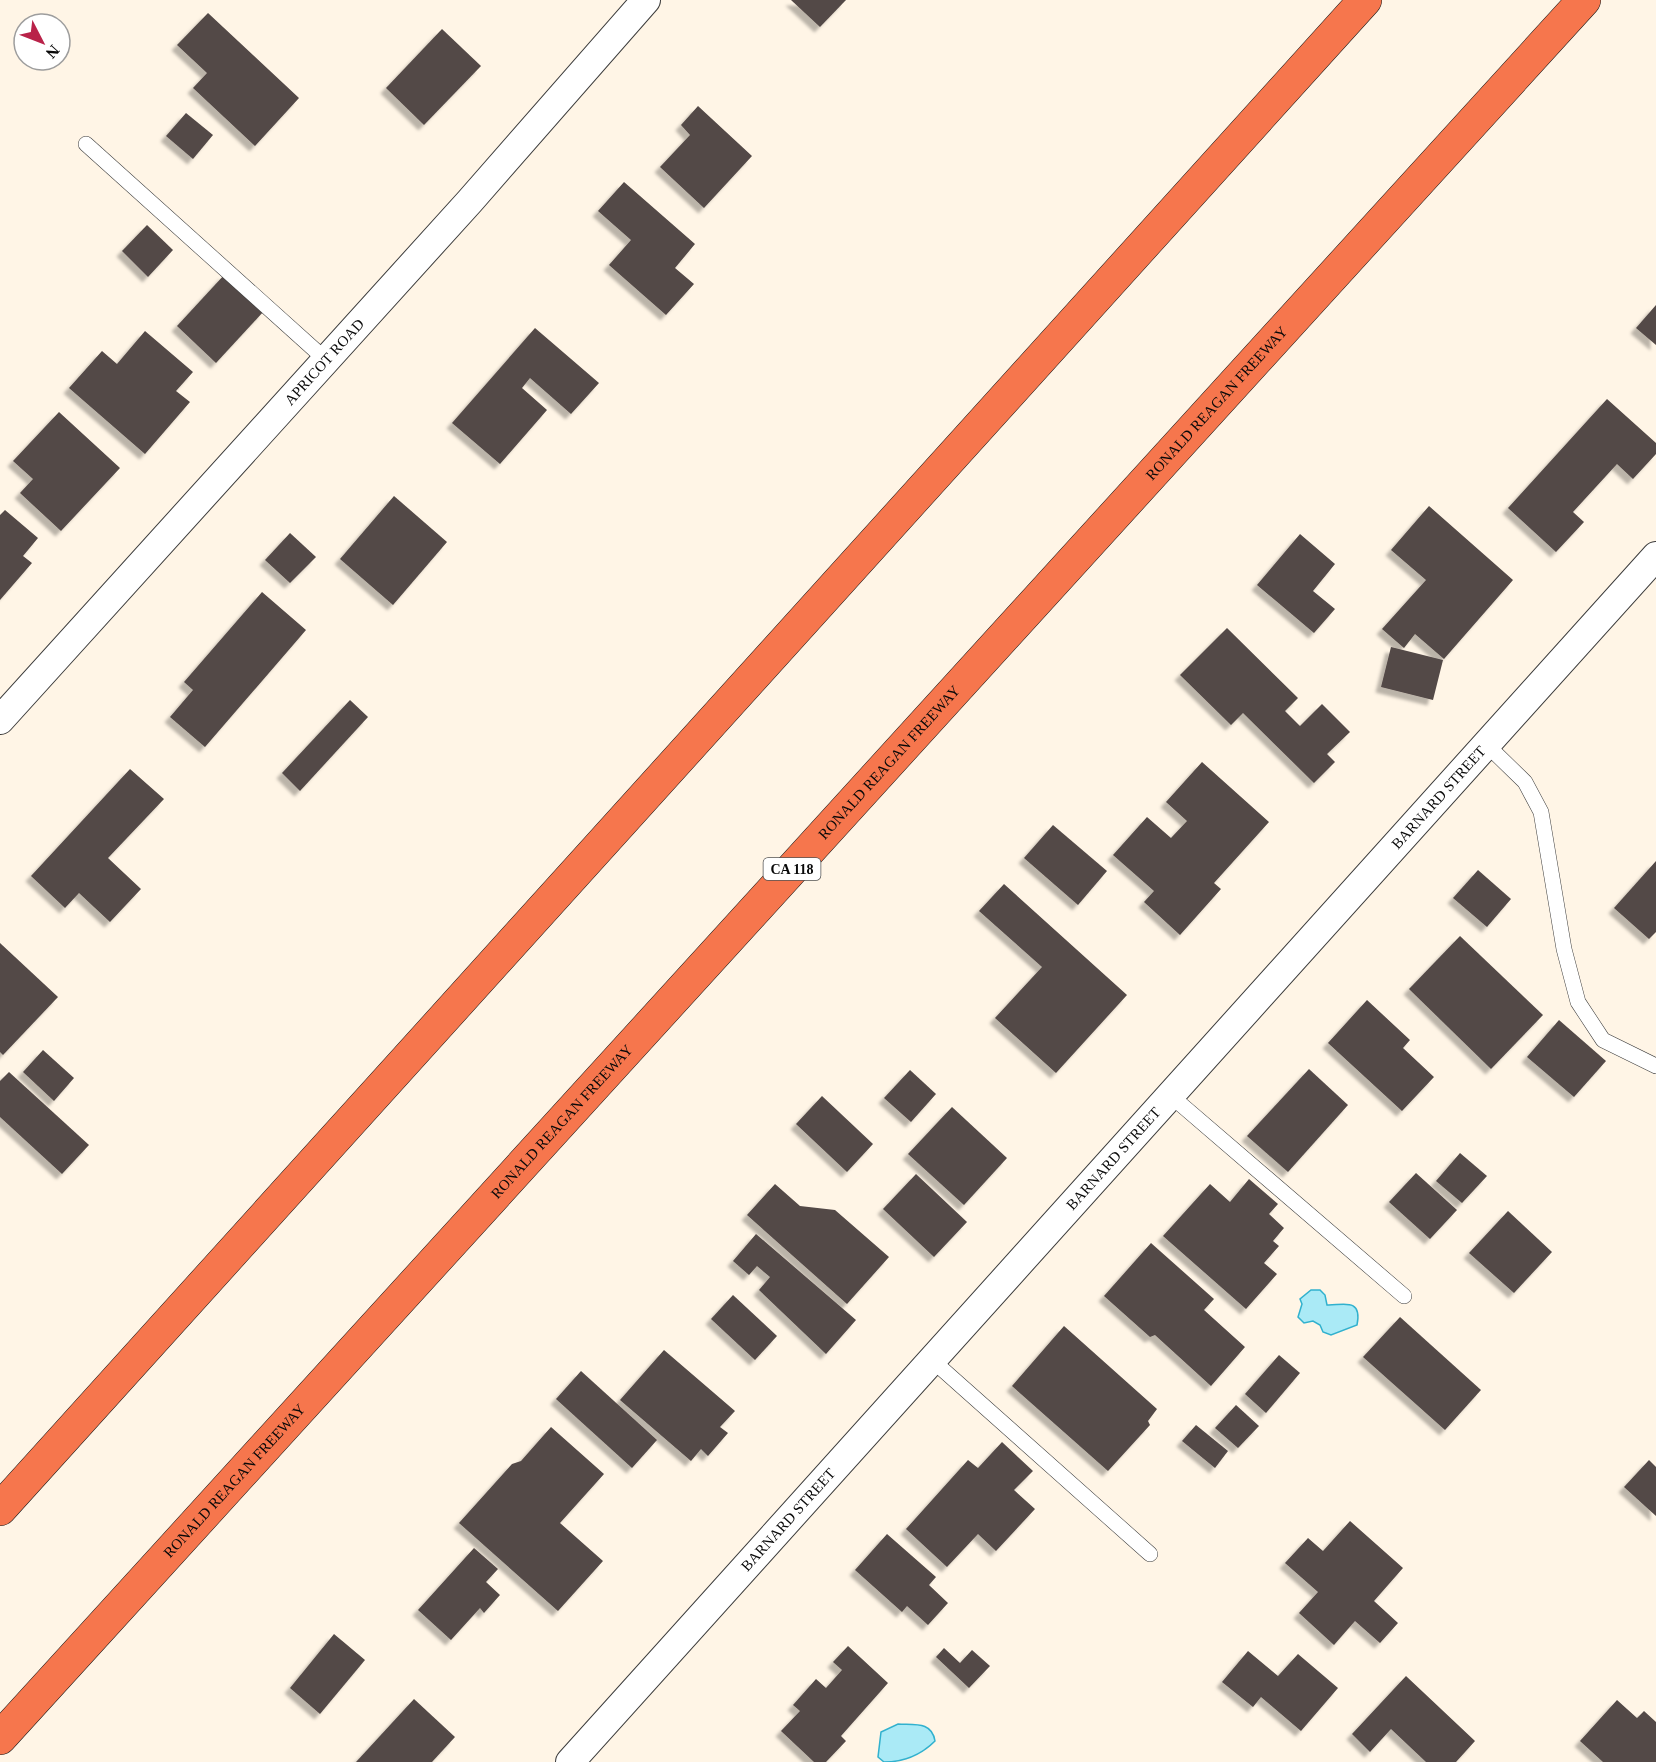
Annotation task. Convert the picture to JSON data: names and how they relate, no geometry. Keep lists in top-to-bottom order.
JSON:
{
  "streets": {
    "highway": ["RONALD REAGAN FREEWAY", "CA 118"],
    "street": ["APRICOT ROAD", "BARNARD STREET"]
  },
  "north": "bottom right"
}
